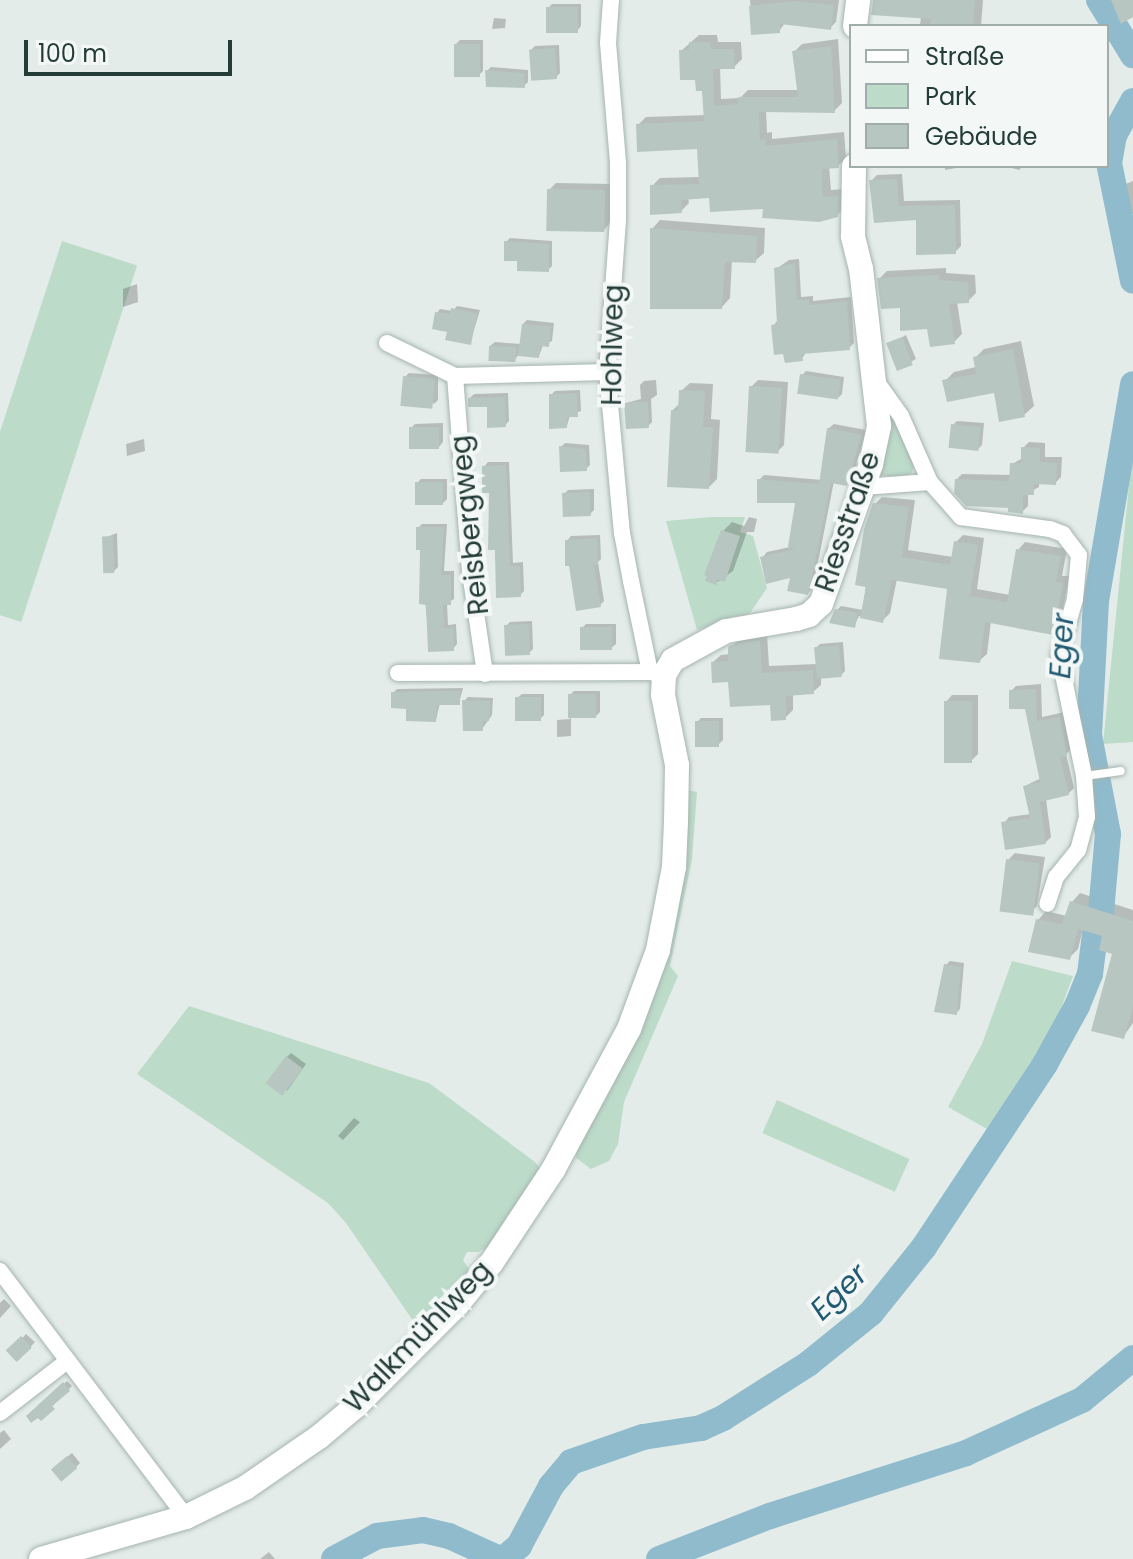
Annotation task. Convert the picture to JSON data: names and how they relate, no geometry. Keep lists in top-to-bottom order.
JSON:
{
  "streets": {
    "street": [
      "Hohlweg",
      "Riesstraße",
      "Reisbergweg",
      "Walkmühlweg"
    ]
  },
  "crossings": [
    ["Hohlweg", "Riesstraße"],
    ["Hohlweg", "Walkmühlweg"],
    ["Riesstraße", "Walkmühlweg"]
  ],
  "water": ["Eger"],
  "legend": ["Straße", "Park", "Gebäude"],
  "scale_bar": "100 m"
}
